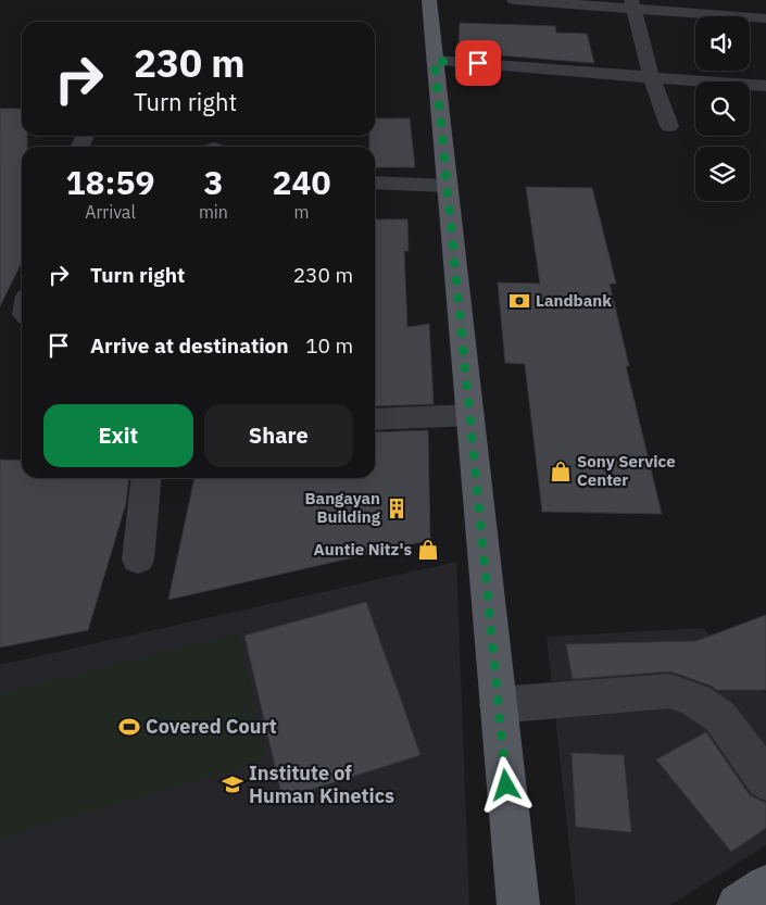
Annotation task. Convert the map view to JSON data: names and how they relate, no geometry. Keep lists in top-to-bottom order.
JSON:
{
  "places": {
    "bank": ["Landbank"],
    "shop": ["Sony Service Center", "Auntie Nitz's"],
    "building": ["Bangayan Building"],
    "sports": ["Covered Court"],
    "school or university": ["Institute of Human Kinetics"]
  },
  "page": {
    "turn": ["230 m", "Turn right"],
    "eta": [
      "18:59",
      "Arrival",
      "3",
      "min",
      "240",
      "m"
    ],
    "list": [
      {
        "name": "Turn right",
        "value": "230 m"
      },
      {
        "name": "Arrive at destination",
        "value": "10 m"
      }
    ],
    "buttons": ["Exit", "Share"]
  }
}
